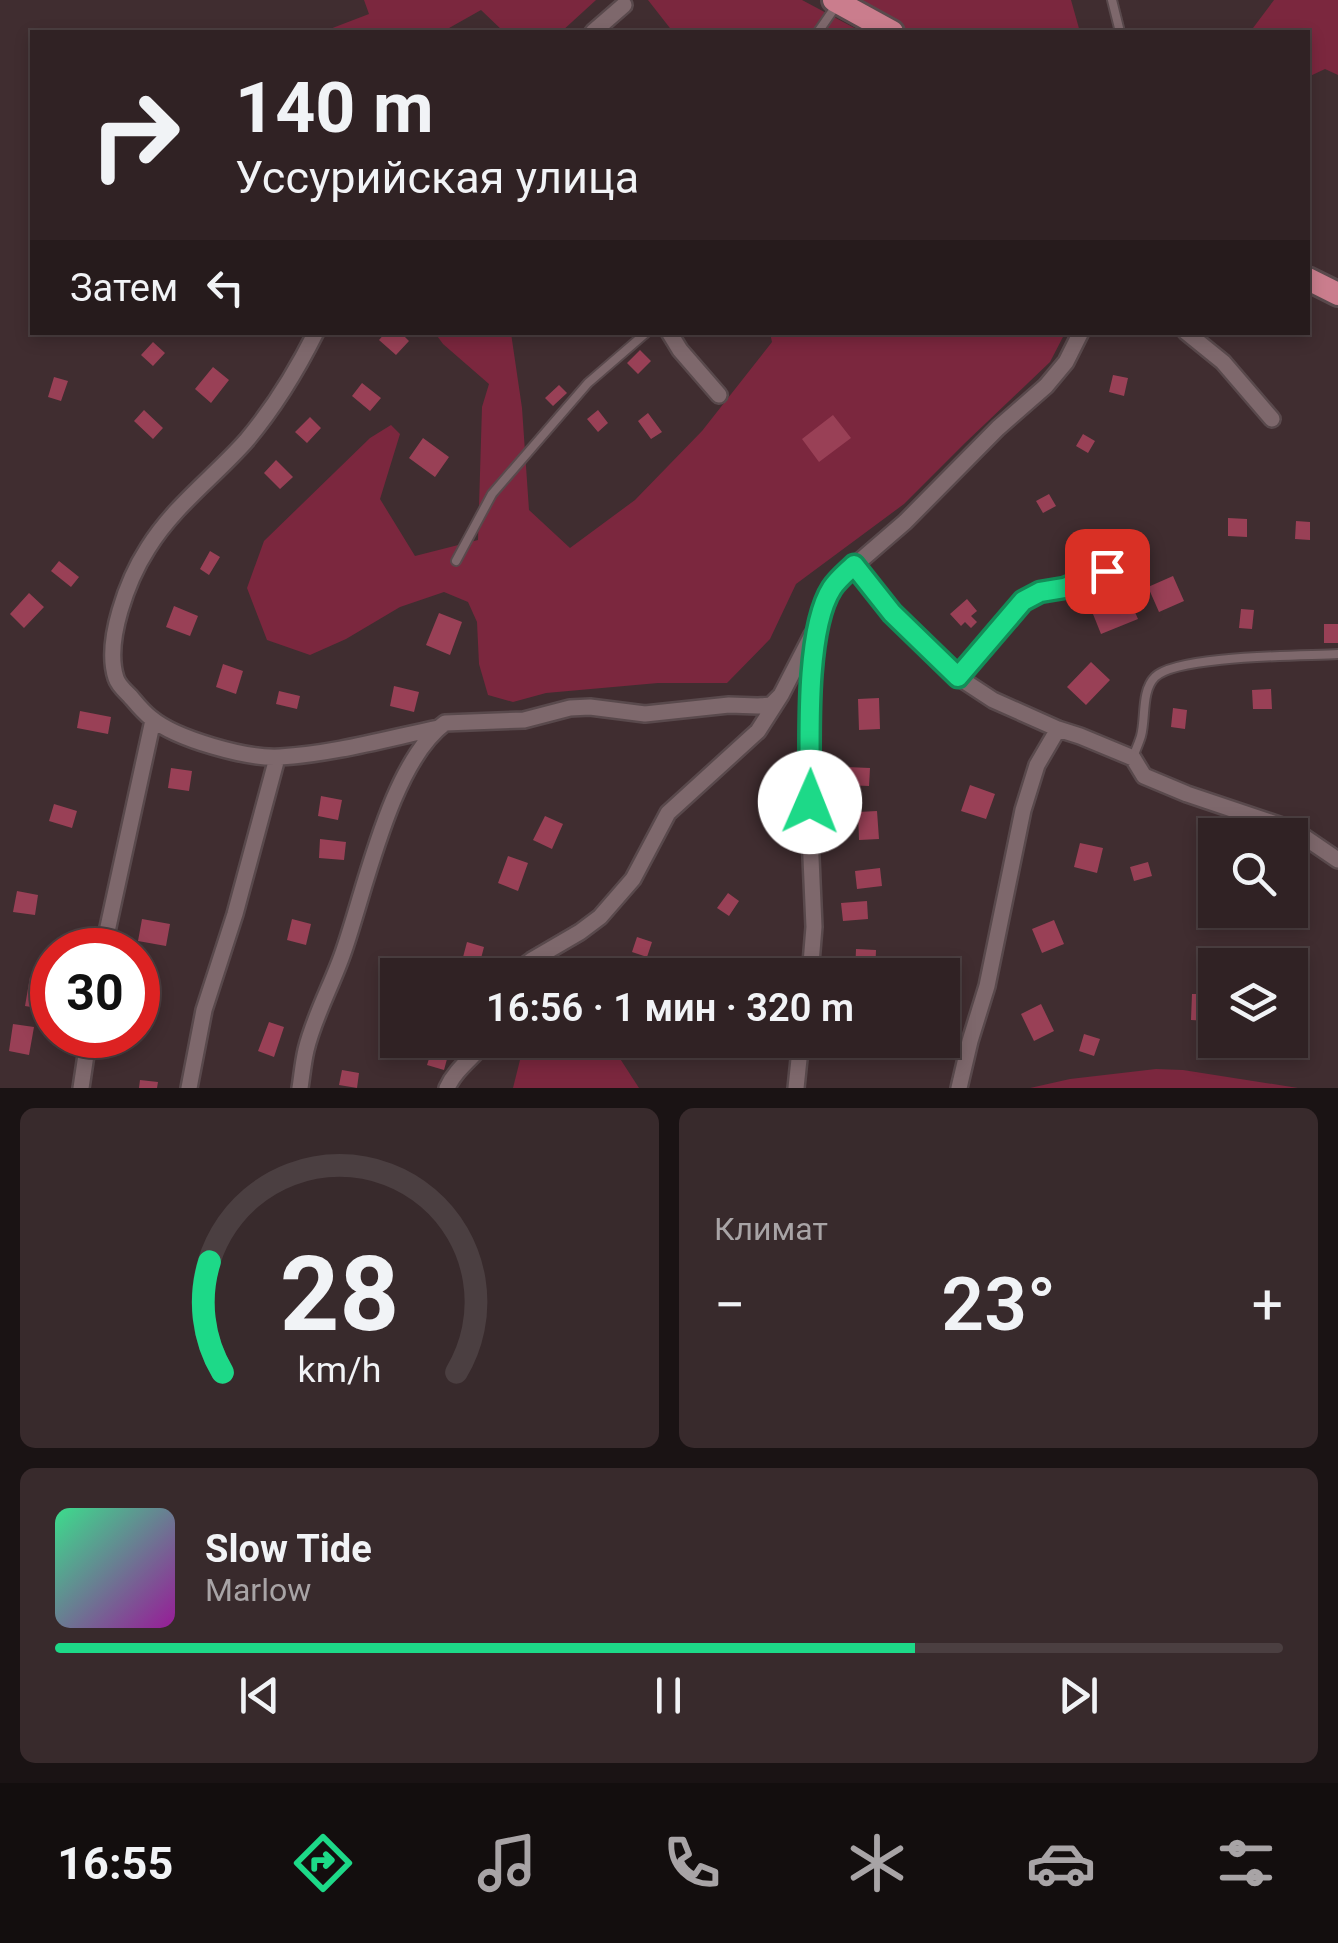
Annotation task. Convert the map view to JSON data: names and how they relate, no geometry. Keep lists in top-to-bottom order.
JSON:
{
  "page": {
    "turn": ["140 m", "Уссурийская улица"],
    "then": "Затем",
    "limit": "30",
    "trip": "16:56 · 1 мин · 320 m",
    "tile": "Климат",
    "heat": ["−", "23°", "+"],
    "song": ["Slow Tide", "Marlow"],
    "tabs": "16:55",
    "gauge": ["28", "km/h"]
  }
}
